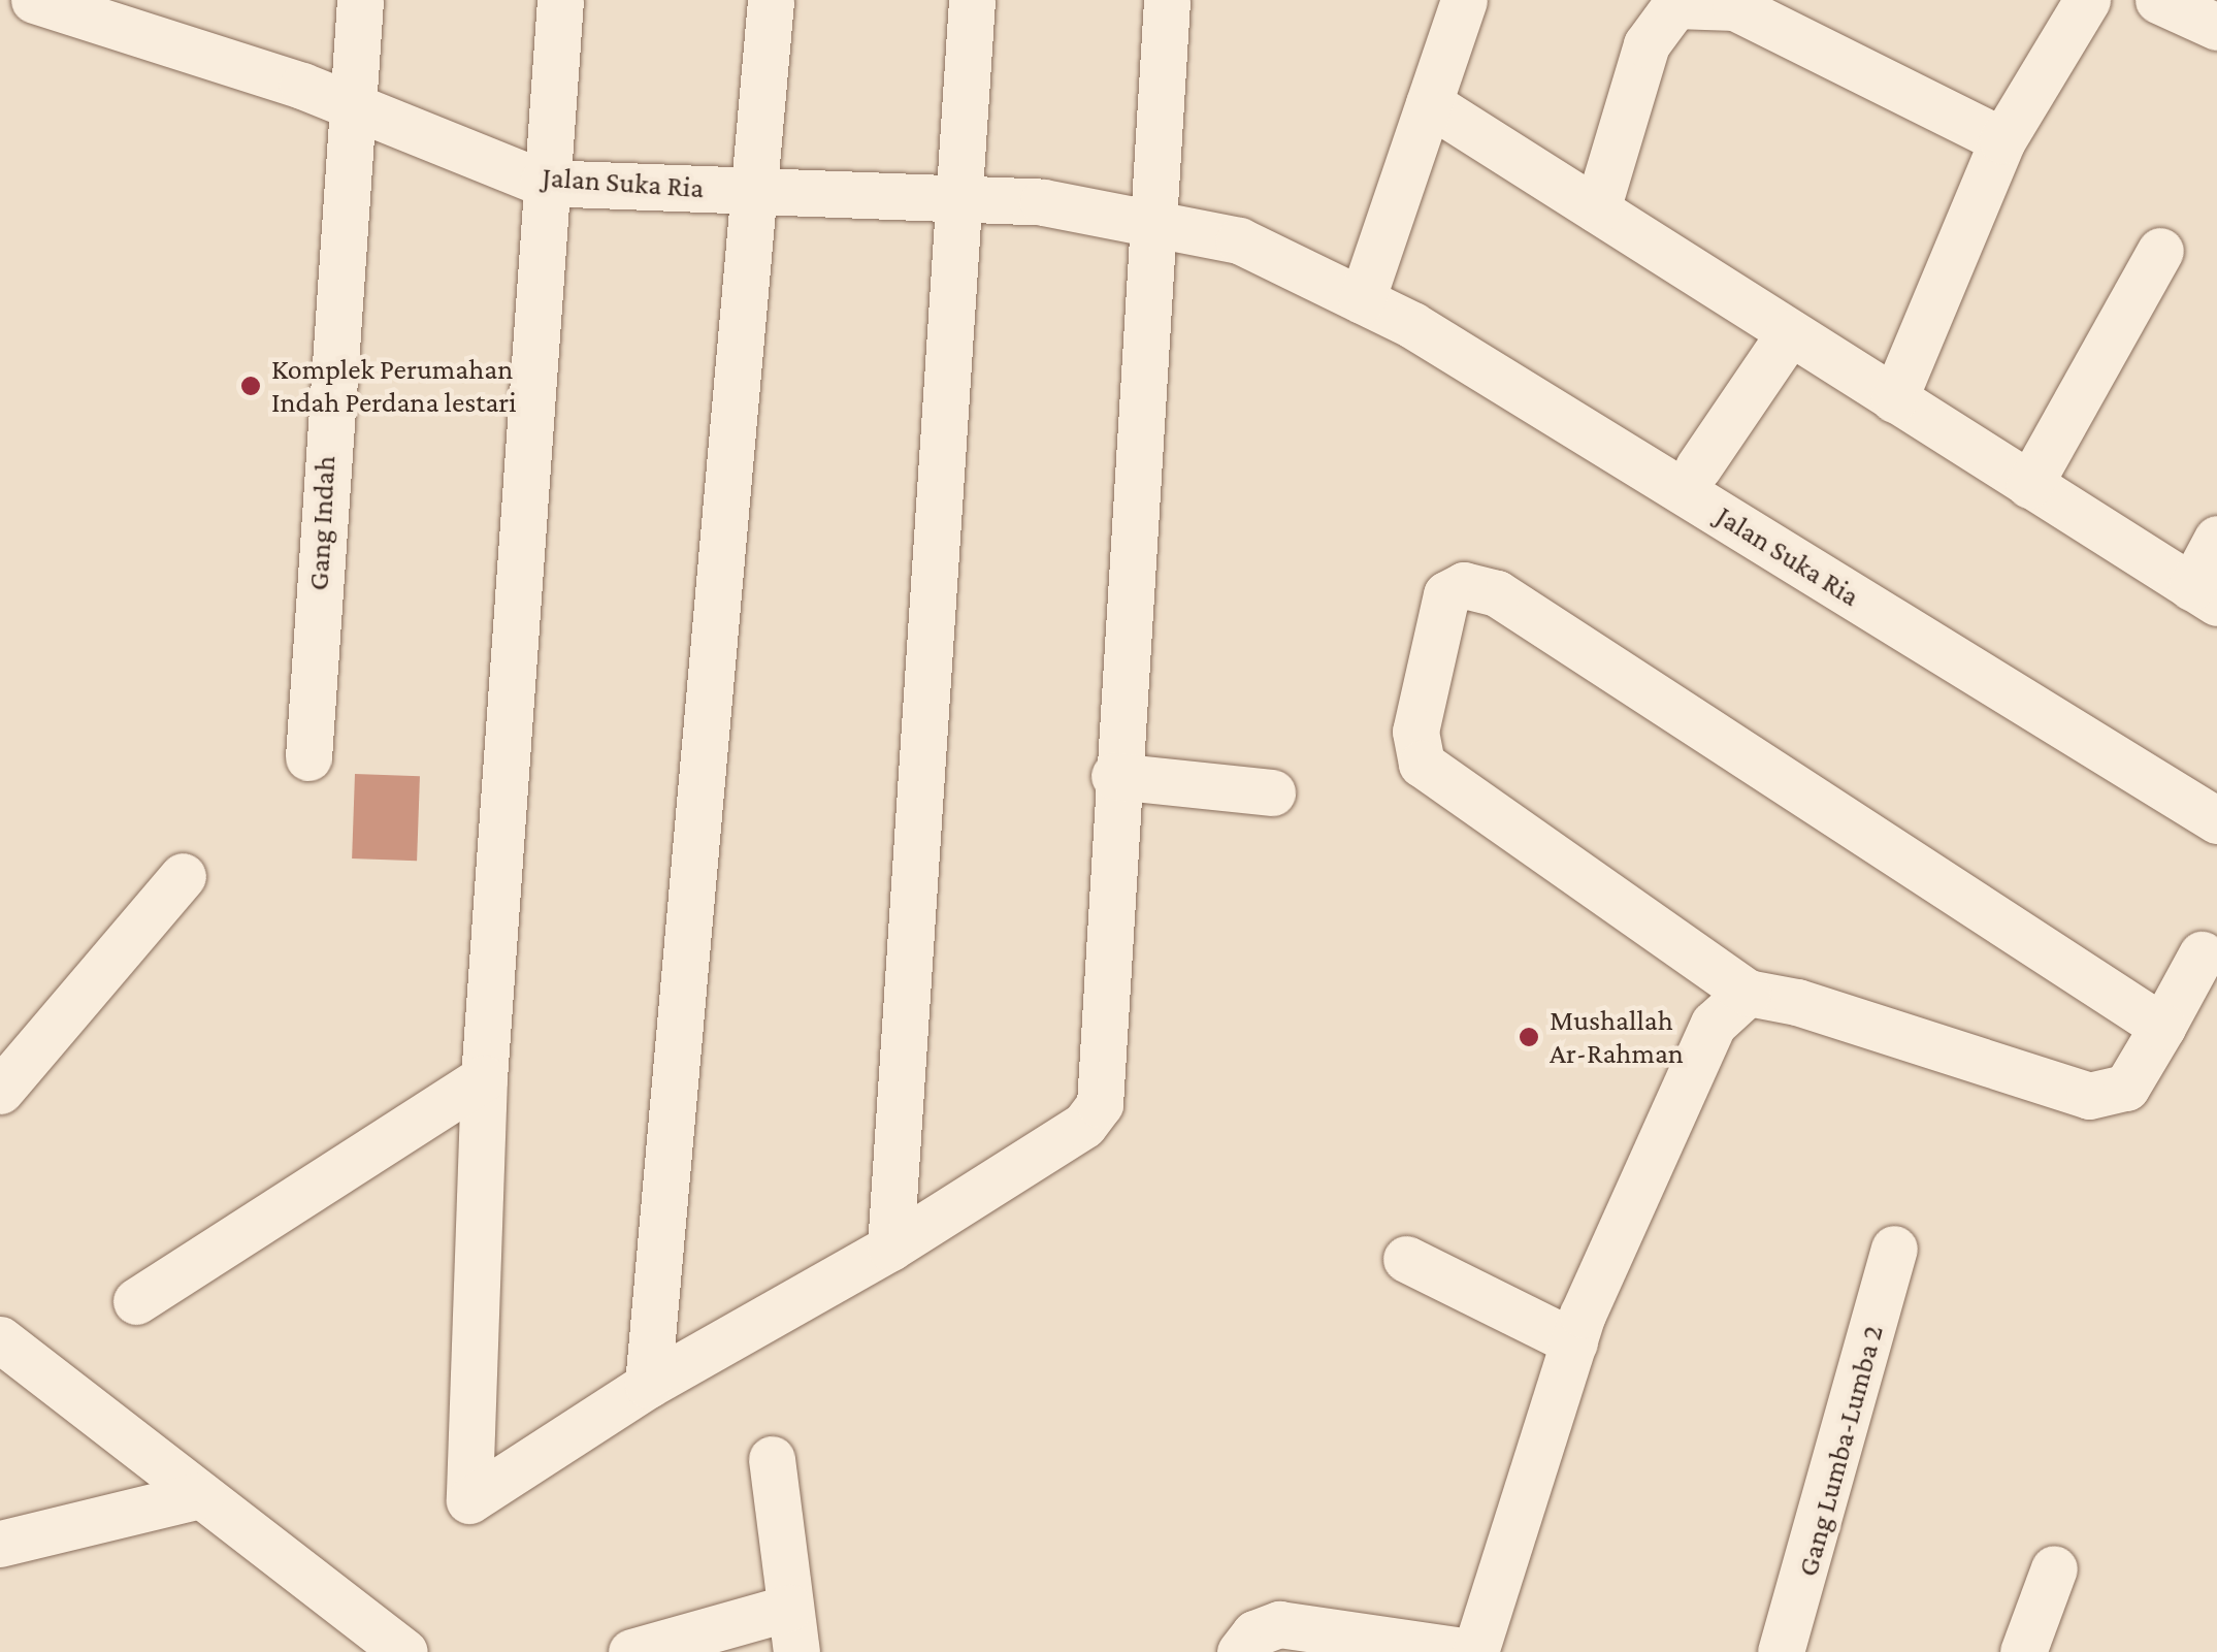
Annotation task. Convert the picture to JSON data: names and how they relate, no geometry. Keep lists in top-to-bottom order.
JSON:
{
  "streets": {
    "street": ["Jalan Suka Ria", "Gang Indah", "Gang Lumba-Lumba 2"]
  },
  "crossings": [
    ["Jalan Suka Ria", "Gang Indah"]
  ],
  "places": ["Komplek Perumahan Indah Perdana lestari", "Mushallah Ar-Rahman"]
}
